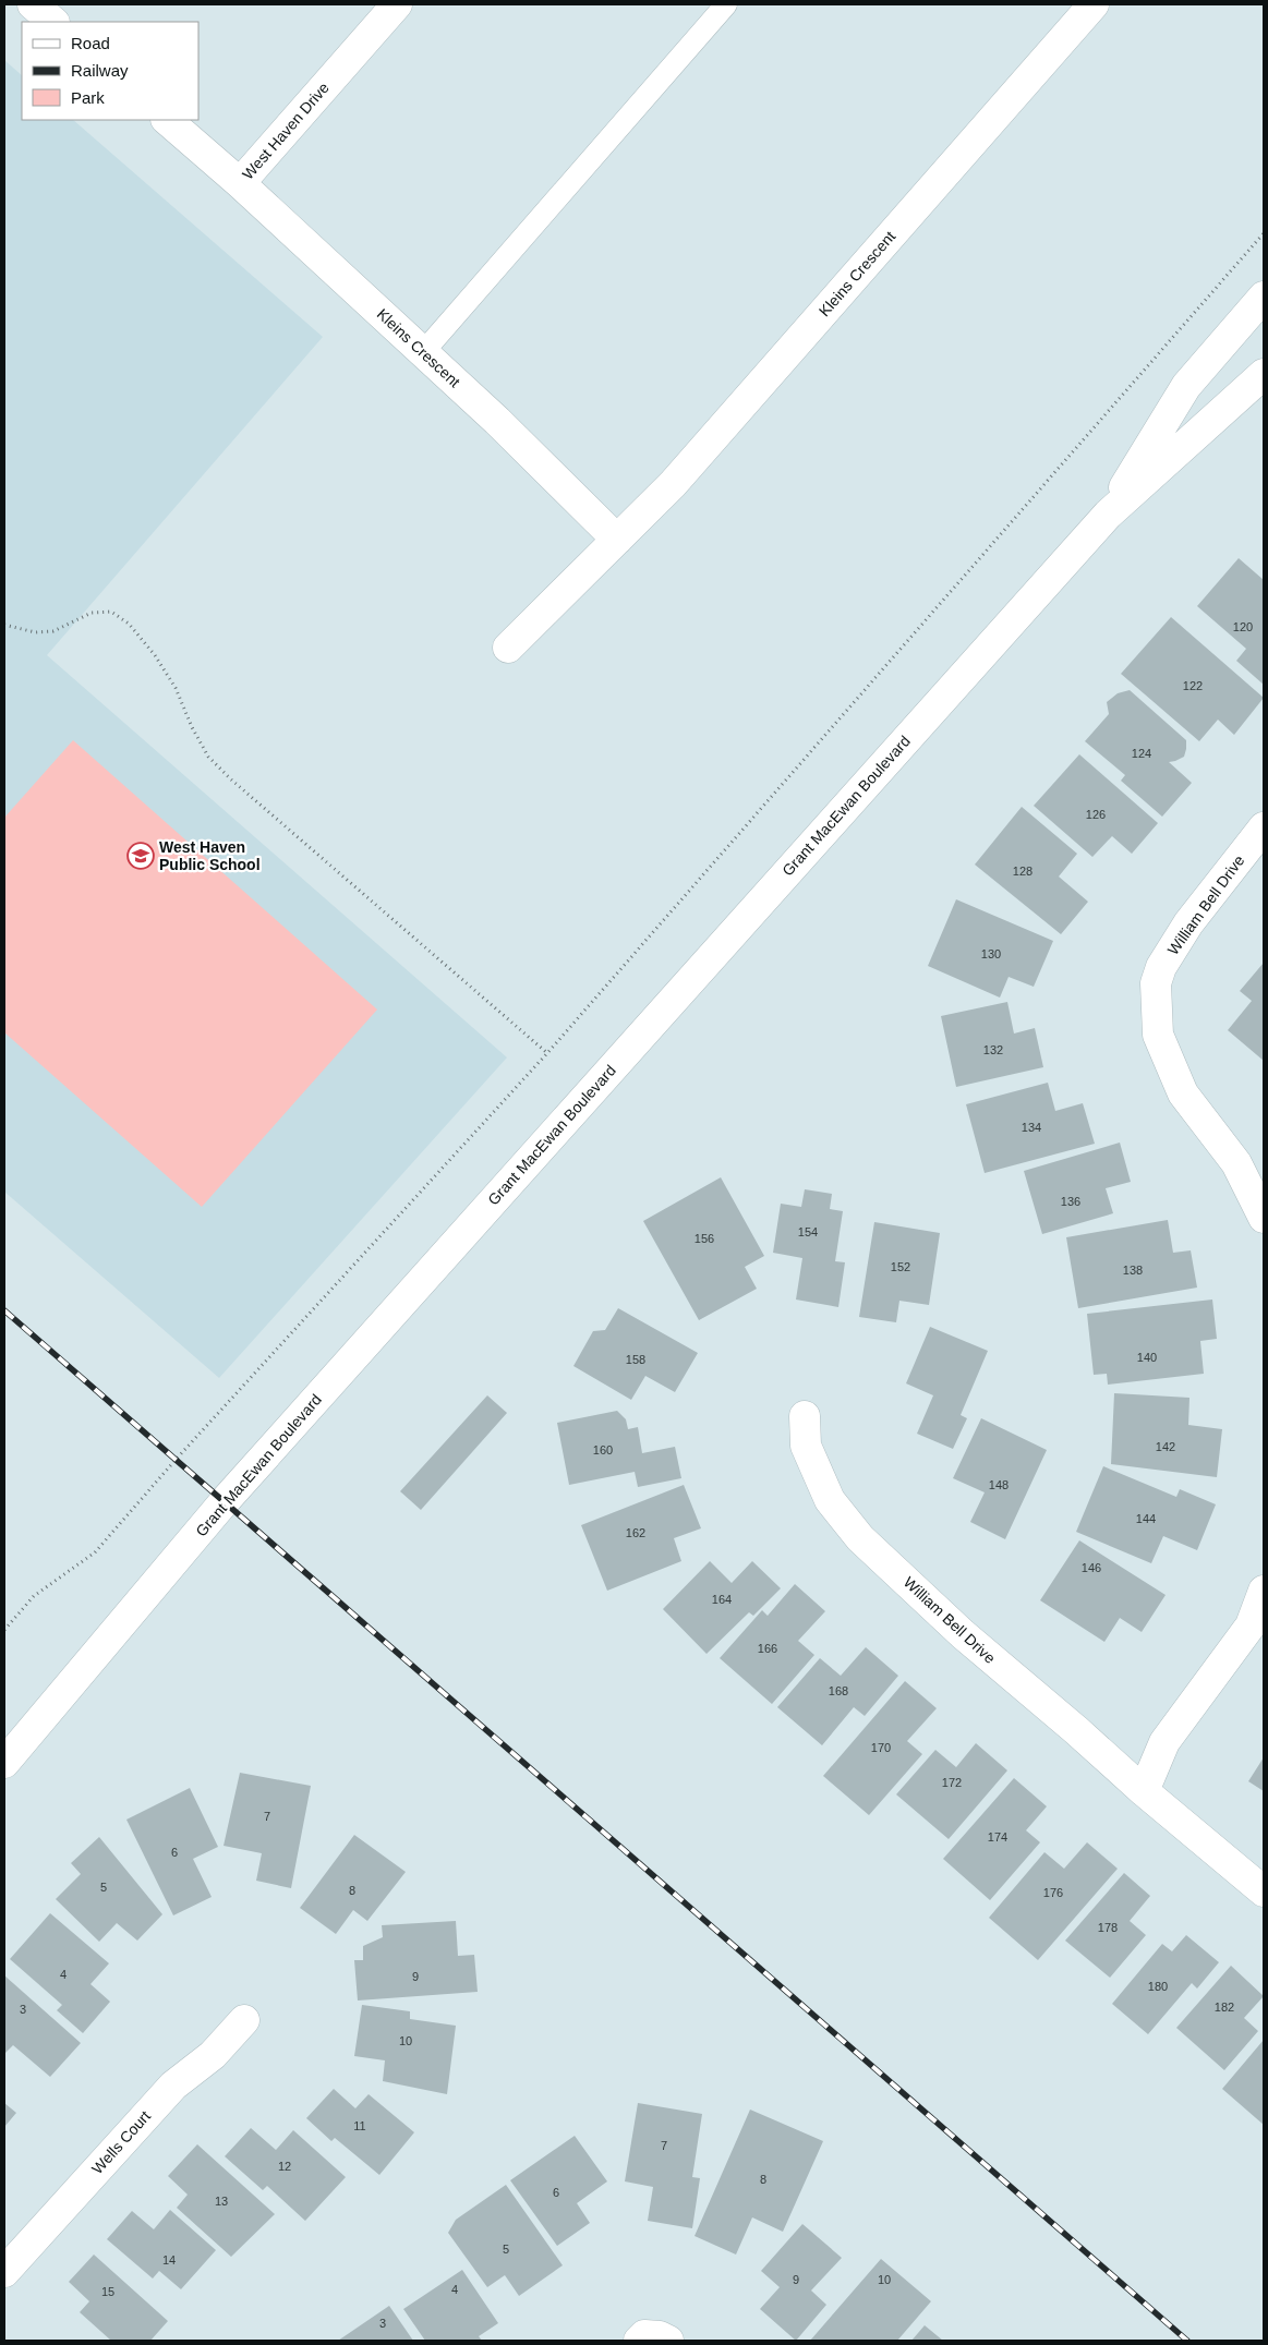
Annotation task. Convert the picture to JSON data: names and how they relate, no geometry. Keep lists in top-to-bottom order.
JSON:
{
  "streets": {
    "street": [
      "West Haven Drive",
      "Kleins Crescent",
      "Grant MacEwan Boulevard",
      "William Bell Drive",
      "Wells Court"
    ]
  },
  "crossings": [
    ["West Haven Drive", "Kleins Crescent"]
  ],
  "places": {
    "school or university": ["West Haven Public School"]
  },
  "house_numbers": [
    "120",
    "122",
    "124",
    "126",
    "128",
    "130",
    "132",
    "134",
    "136",
    "154",
    "156",
    "152",
    "138",
    "140",
    "158",
    "142",
    "160",
    "148",
    "144",
    "162",
    "146",
    "164",
    "166",
    "168",
    "170",
    "172",
    "7",
    "174",
    "6",
    "5",
    "8",
    "176",
    "178",
    "4",
    "9",
    "180",
    "182",
    "3",
    "10",
    "11",
    "7",
    "12",
    "8",
    "6",
    "13",
    "5",
    "14",
    "9",
    "10",
    "4",
    "15",
    "3"
  ],
  "legend": ["Road", "Railway", "Park"]
}
